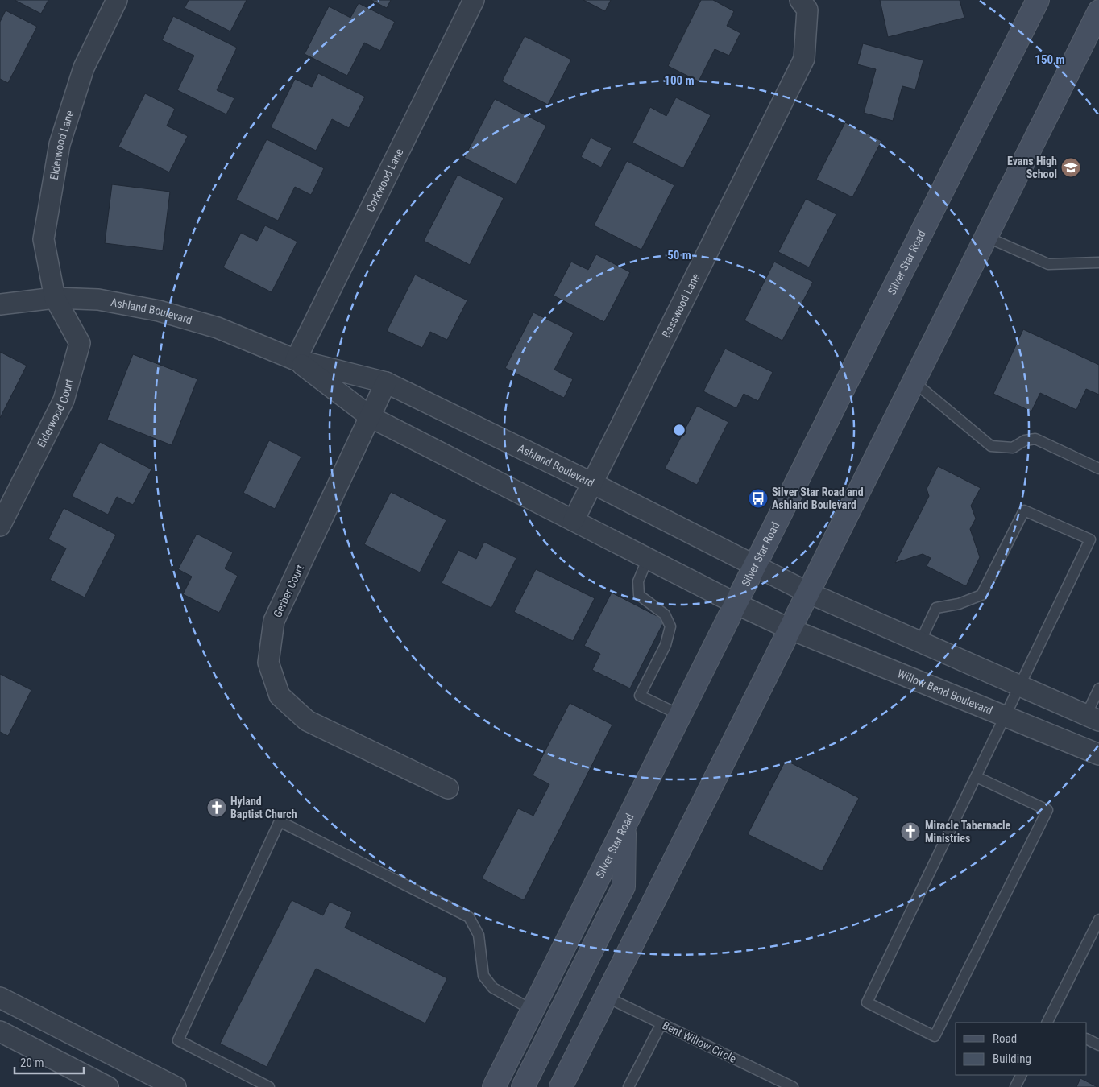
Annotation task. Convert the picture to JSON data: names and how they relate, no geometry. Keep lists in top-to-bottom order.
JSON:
{
  "streets": {
    "main road": ["Silver Star Road"],
    "street": [
      "Elderwood Lane",
      "Corkwood Lane",
      "Basswood Lane",
      "Ashland Boulevard",
      "Elderwood Court",
      "Gerber Court",
      "Willow Bend Boulevard"
    ],
    "lane": ["Bent Willow Circle"]
  },
  "crossings": [
    ["Elderwood Lane", "Ashland Boulevard"],
    ["Elderwood Lane", "Elderwood Court"],
    ["Corkwood Lane", "Ashland Boulevard"],
    ["Silver Star Road", "Ashland Boulevard"],
    ["Basswood Lane", "Ashland Boulevard"],
    ["Ashland Boulevard", "Elderwood Court"],
    ["Ashland Boulevard", "Gerber Court"],
    ["Ashland Boulevard", "Willow Bend Boulevard"]
  ],
  "places": {
    "school or university": ["Evans High School"],
    "bus stop": ["Silver Star Road and Ashland Boulevard"],
    "church": ["Hyland Baptist Church", "Miracle Tabernacle Ministries"]
  },
  "legend": ["Road", "Building"],
  "scale_bar": "20 m",
  "rings": ["150 m", "100 m", "50 m"]
}
